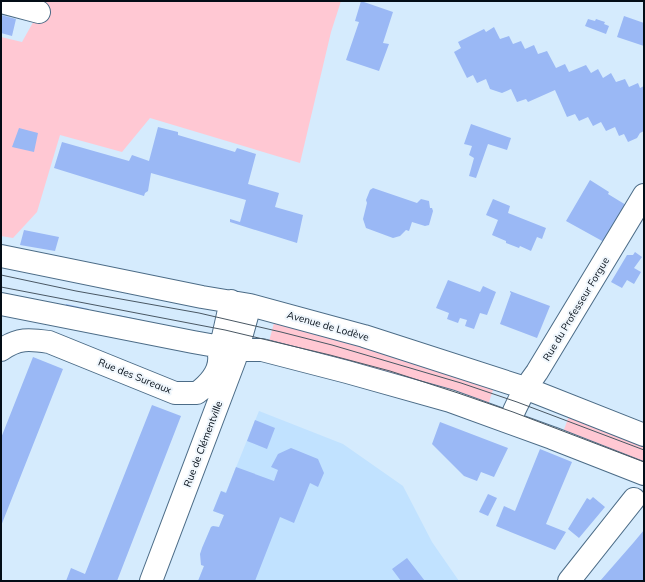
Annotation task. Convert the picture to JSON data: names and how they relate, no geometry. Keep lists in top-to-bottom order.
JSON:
{
  "streets": {
    "street": [
      "Rue du Professeur Forgue",
      "Avenue de Lodève",
      "Rue des Sureaux",
      "Rue de Clémentville"
    ]
  },
  "crossings": [
    ["Rue du Professeur Forgue", "Avenue de Lodève"],
    ["Avenue de Lodève", "Rue des Sureaux"],
    ["Rue des Sureaux", "Rue de Clémentville"]
  ]
}
